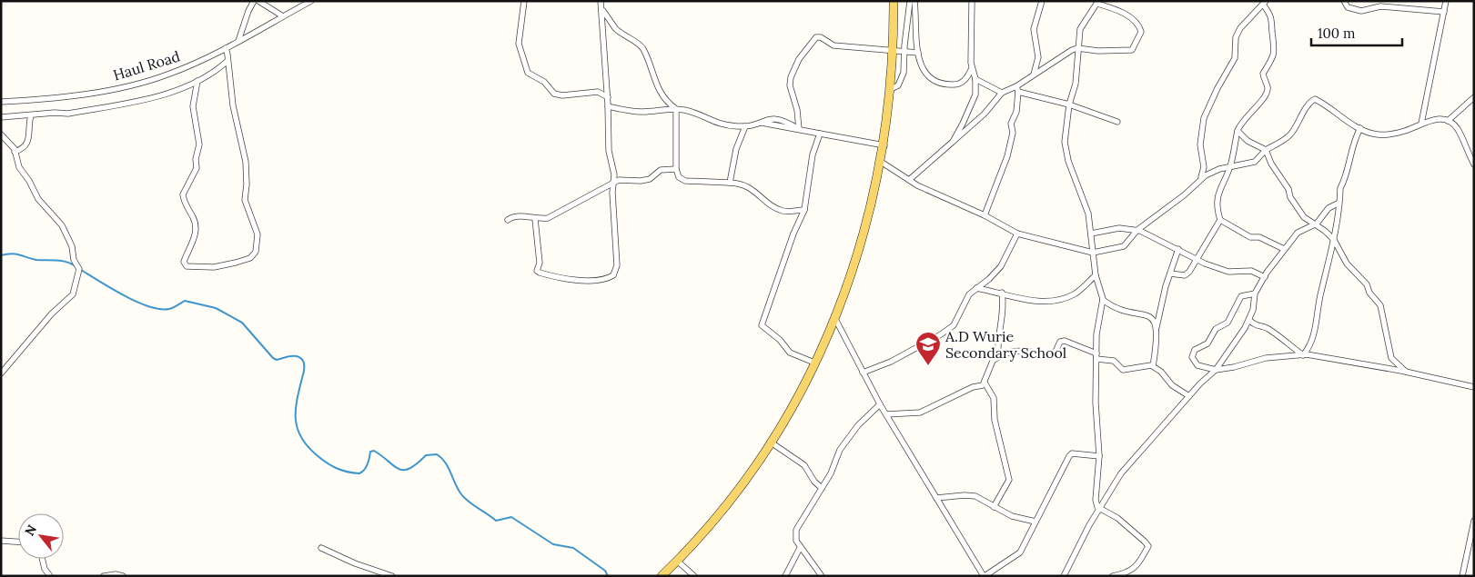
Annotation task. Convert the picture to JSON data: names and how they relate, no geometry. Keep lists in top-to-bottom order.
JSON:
{
  "streets": {
    "street": ["Haul Road"]
  },
  "places": {
    "school or university": ["A.D Wurie Secondary School"]
  },
  "scale_bar": "100 m",
  "north": "top left"
}
